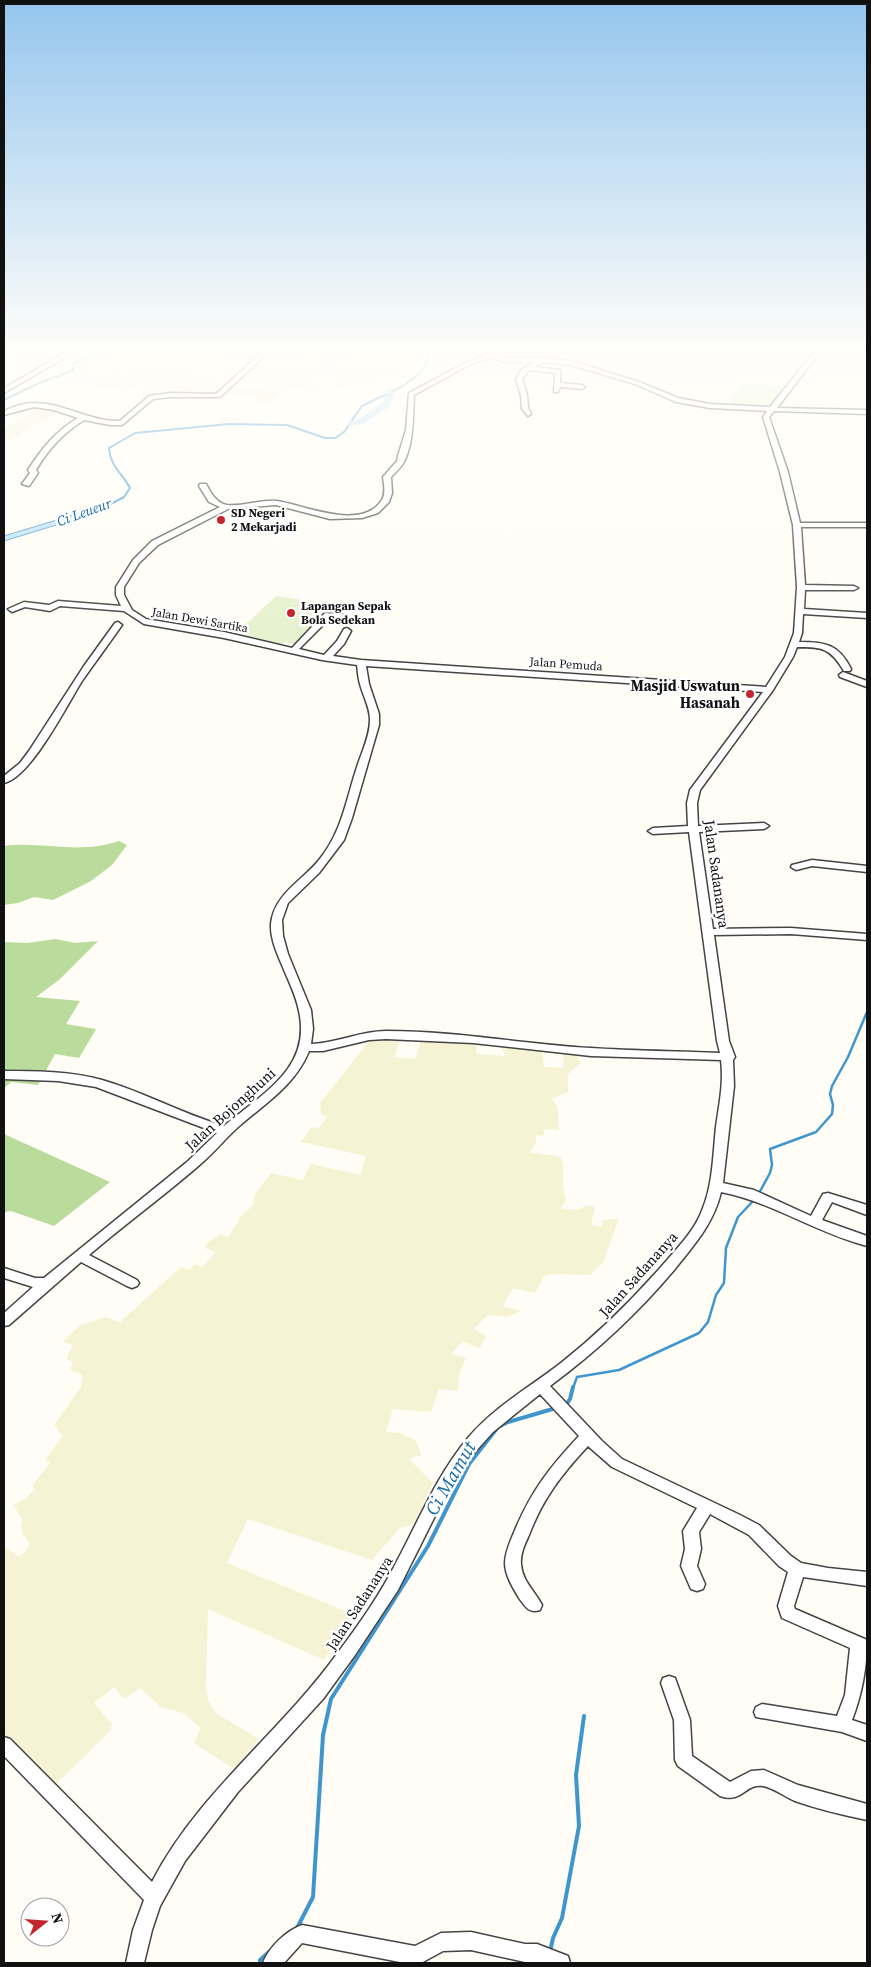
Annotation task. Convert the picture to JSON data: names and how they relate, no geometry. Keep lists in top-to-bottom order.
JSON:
{
  "streets": {
    "street": [
      "Jalan Dewi Sartika",
      "Jalan Pemuda",
      "Jalan Sadananya",
      "Jalan Bojonghuni"
    ]
  },
  "crossings": [
    ["Jalan Dewi Sartika", "Jalan Pemuda"],
    ["Jalan Dewi Sartika", "Jalan Bojonghuni"],
    ["Jalan Pemuda", "Jalan Sadananya"],
    ["Jalan Pemuda", "Jalan Bojonghuni"]
  ],
  "water": ["Ci Leueur", "Ci Mamut"],
  "places": ["SD Negeri 2 Mekarjadi", "Lapangan Sepak Bola Sedekan", "Masjid Uswatun Hasanah"],
  "north": "right"
}
